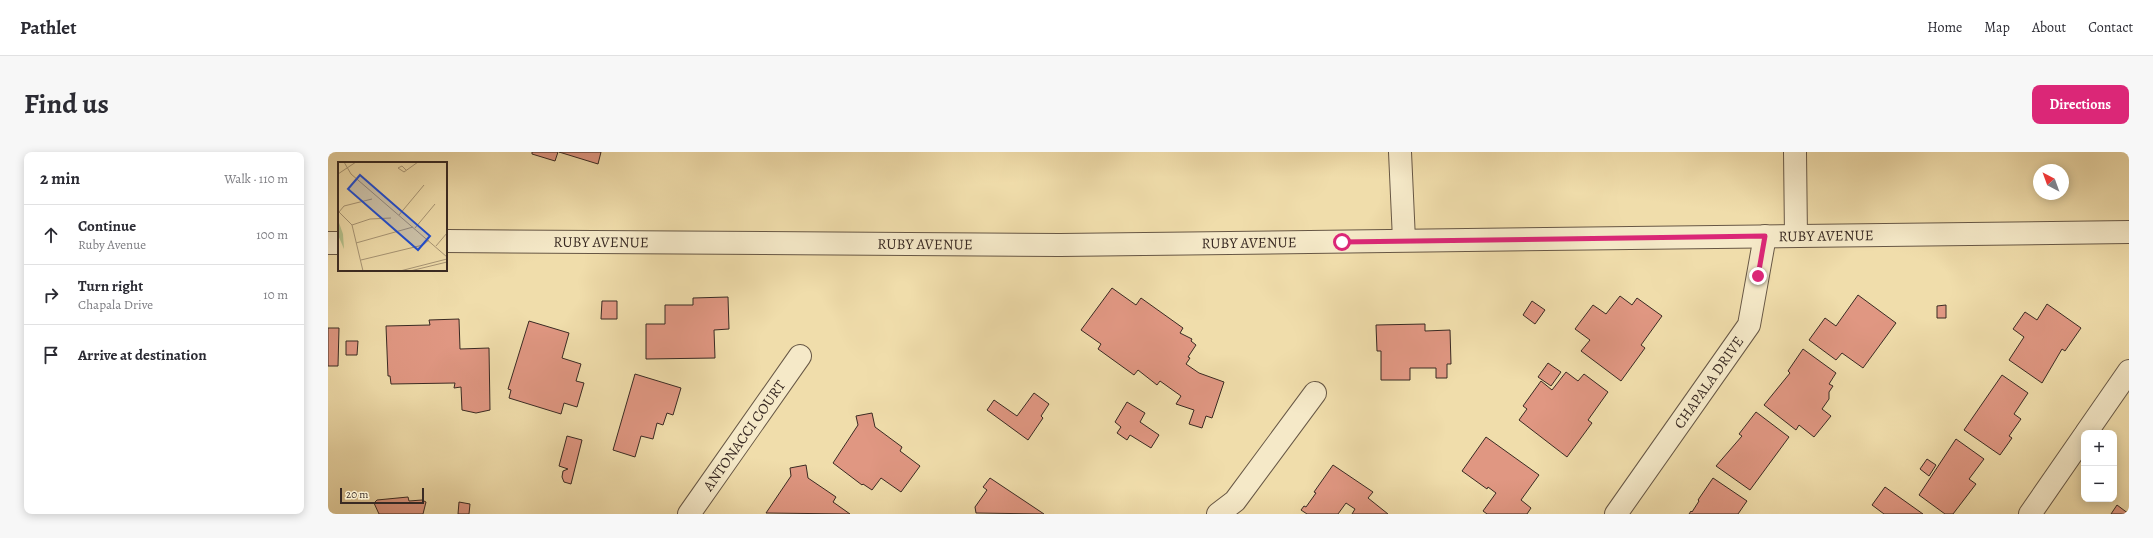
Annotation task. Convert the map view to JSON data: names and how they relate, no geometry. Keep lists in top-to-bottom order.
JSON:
{
  "streets": {
    "street": ["RUBY AVENUE", "CHAPALA DRIVE", "ANTONACCI COURT"]
  },
  "crossings": [
    ["RUBY AVENUE", "CHAPALA DRIVE"]
  ],
  "scale_bar": "20 m",
  "north": "top left",
  "page": {
    "header": "Pathlet",
    "nav": [
      "Home",
      "Map",
      "About",
      "Contact"
    ],
    "title": "Find us",
    "buttons": "Directions",
    "heading": ["2 min", "Walk · 110 m"],
    "list": [
      ["Continue", "Ruby Avenue", "100 m"],
      ["Turn right", "Chapala Drive", "10 m"],
      "Arrive at destination"
    ],
    "map_buttons": ["+", "−"],
    "scale": "20 m"
  }
}
